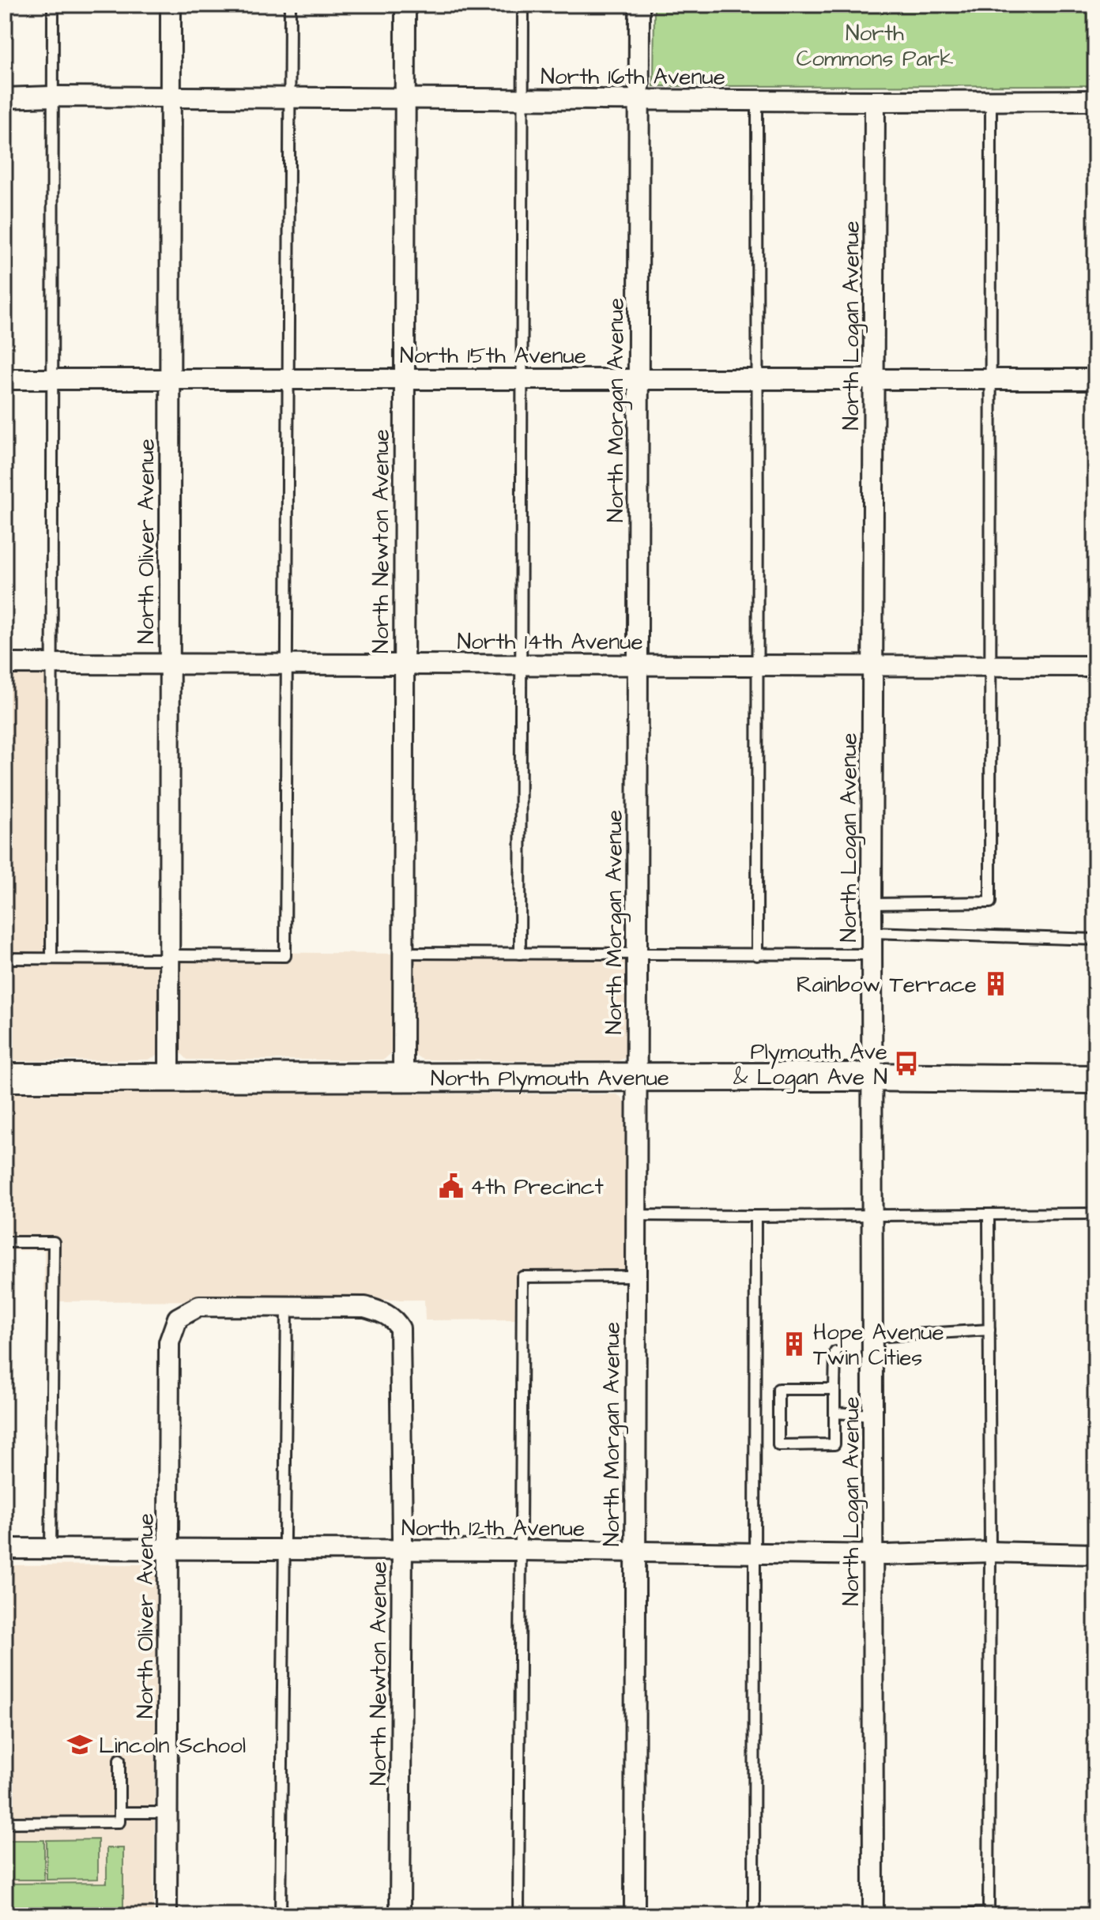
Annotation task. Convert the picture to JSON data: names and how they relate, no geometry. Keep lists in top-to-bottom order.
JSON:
{
  "streets": {
    "main road": ["North Plymouth Avenue"],
    "street": [
      "North 16th Avenue",
      "North Logan Avenue",
      "North 15th Avenue",
      "North Morgan Avenue",
      "North Oliver Avenue",
      "North Newton Avenue",
      "North 14th Avenue",
      "North 12th Avenue"
    ]
  },
  "crossings": [
    ["North 16th Avenue", "North Logan Avenue"],
    ["North 16th Avenue", "North Morgan Avenue"],
    ["North 16th Avenue", "North Oliver Avenue"],
    ["North 16th Avenue", "North Newton Avenue"],
    ["North Logan Avenue", "North 15th Avenue"],
    ["North Logan Avenue", "North 14th Avenue"],
    ["North Logan Avenue", "North Plymouth Avenue"],
    ["North Logan Avenue", "North 12th Avenue"],
    ["North 15th Avenue", "North Morgan Avenue"],
    ["North 15th Avenue", "North Oliver Avenue"],
    ["North 15th Avenue", "North Newton Avenue"],
    ["North Morgan Avenue", "North 14th Avenue"],
    ["North Morgan Avenue", "North Plymouth Avenue"],
    ["North Morgan Avenue", "North 12th Avenue"],
    ["North Oliver Avenue", "North Newton Avenue"],
    ["North Oliver Avenue", "North 14th Avenue"],
    ["North Oliver Avenue", "North Plymouth Avenue"],
    ["North Oliver Avenue", "North 12th Avenue"],
    ["North Newton Avenue", "North 14th Avenue"],
    ["North Newton Avenue", "North Plymouth Avenue"],
    ["North Newton Avenue", "North 12th Avenue"]
  ],
  "parks": ["North Commons Park"],
  "places": {
    "building": ["Rainbow Terrace", "Hope Avenue Twin Cities"],
    "bus stop": ["Plymouth Ave & Logan Ave N"],
    "public building": ["4th Precinct"],
    "school or university": ["Lincoln School"]
  }
}
